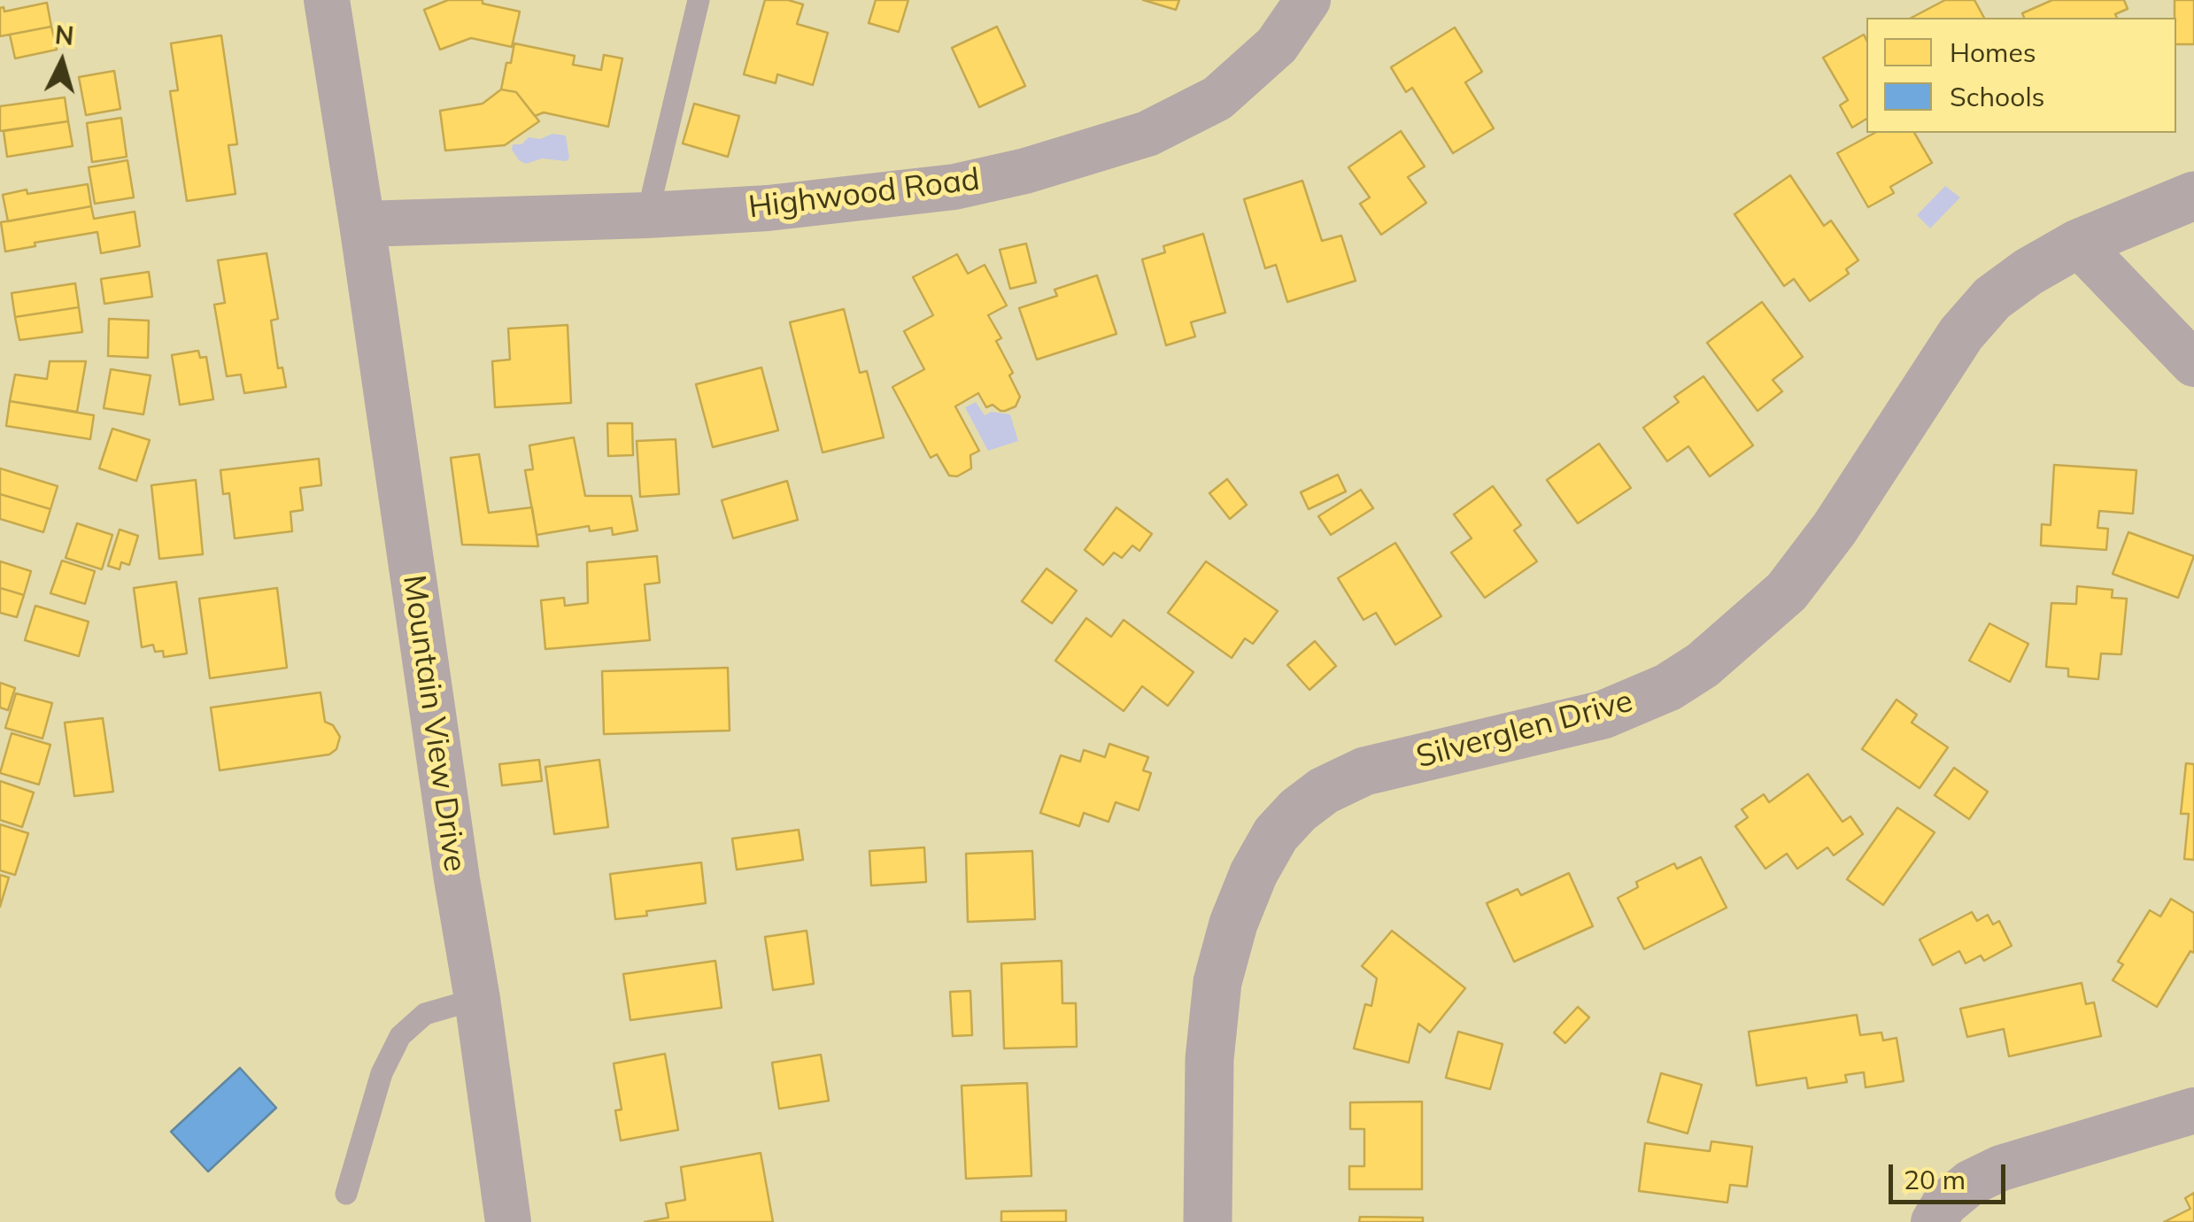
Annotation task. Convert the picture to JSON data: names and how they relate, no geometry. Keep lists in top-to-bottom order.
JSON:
{
  "streets": {
    "street": ["Highwood Road", "Mountain View Drive", "Silverglen Drive"]
  },
  "crossings": [
    ["Highwood Road", "Mountain View Drive"]
  ],
  "legend": ["Homes", "Schools"],
  "scale_bar": "20 m",
  "north": "top"
}
